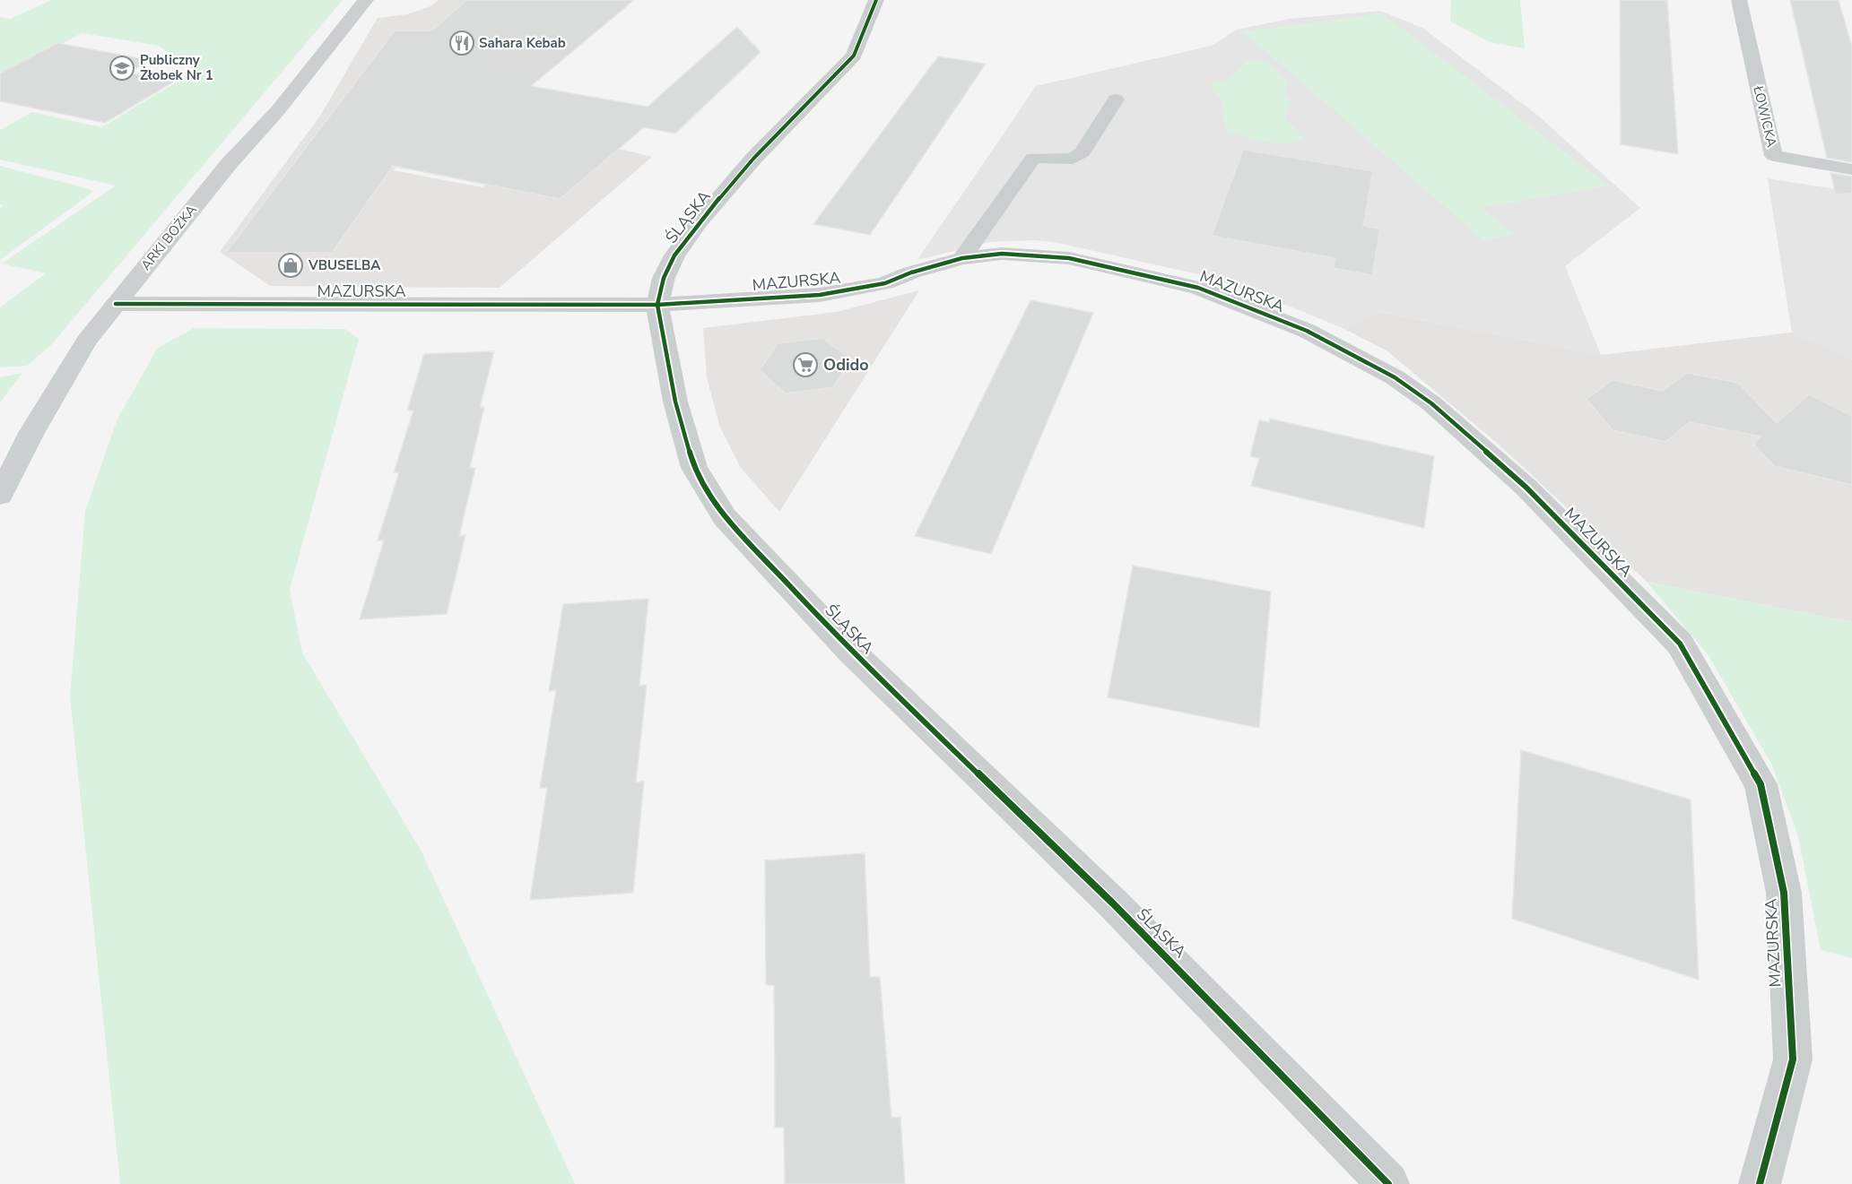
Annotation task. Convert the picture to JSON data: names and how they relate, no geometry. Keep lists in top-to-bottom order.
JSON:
{
  "streets": {
    "street": ["ŚLĄSKA", "ARKI BOŻKA", "MAZURSKA"],
    "lane": ["ŁOWICKA"]
  },
  "crossings": [
    ["ŚLĄSKA", "MAZURSKA"],
    ["ARKI BOŻKA", "MAZURSKA"]
  ],
  "places": {
    "restaurant": ["Sahara Kebab"],
    "school or university": ["Publiczny Żłobek Nr 1"],
    "shop": ["VBUSELBA"],
    "supermarket": ["Odido"]
  }
}
